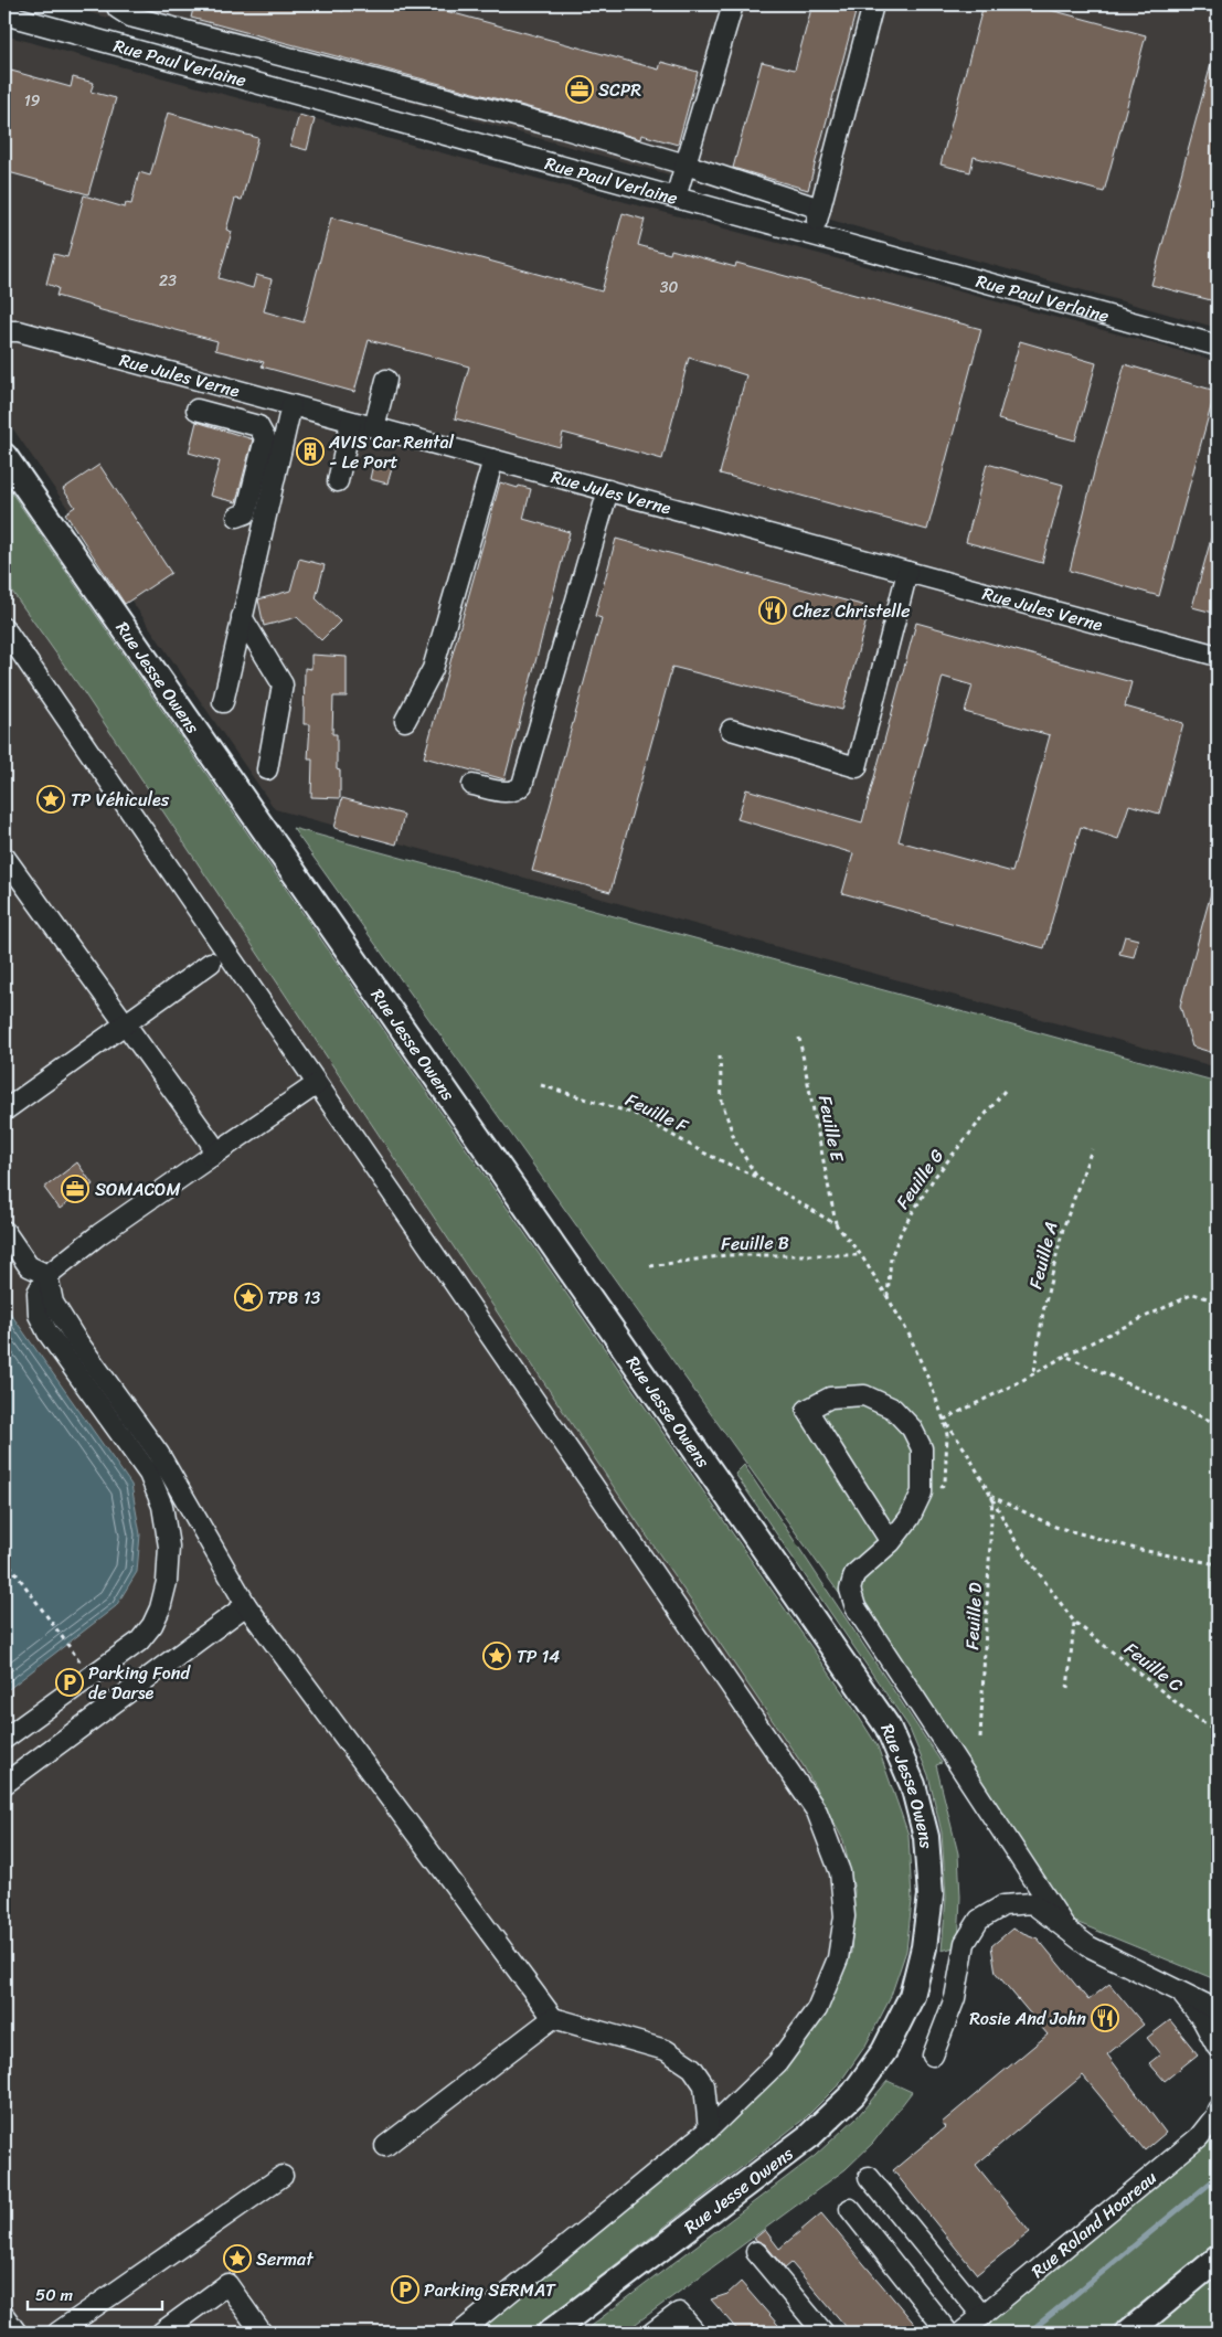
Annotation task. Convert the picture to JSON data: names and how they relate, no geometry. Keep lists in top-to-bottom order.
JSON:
{
  "streets": {
    "main road": ["Rue Jesse Owens"],
    "street": ["Rue Paul Verlaine", "Rue Jules Verne", "Rue Roland Hoareau"],
    "path": [
      "Feuille F",
      "Feuille E",
      "Feuille G",
      "Feuille B",
      "Feuille A",
      "Feuille D",
      "Feuille C"
    ]
  },
  "crossings": [
    ["Feuille F", "Feuille E"],
    ["Feuille D", "Feuille C"]
  ],
  "places": {
    "office": ["SCPR", "SOMACOM"],
    "building": ["AVIS Car Rental - Le Port"],
    "restaurant": ["Chez Christelle", "Rosie And John"],
    "place": [
      "TP Véhicules",
      "TPB 13",
      "TP 14",
      "Sermat"
    ],
    "parking": ["Parking Fond de Darse", "Parking SERMAT"]
  },
  "house_numbers": ["19", "23", "30"],
  "scale_bar": "50 m"
}
